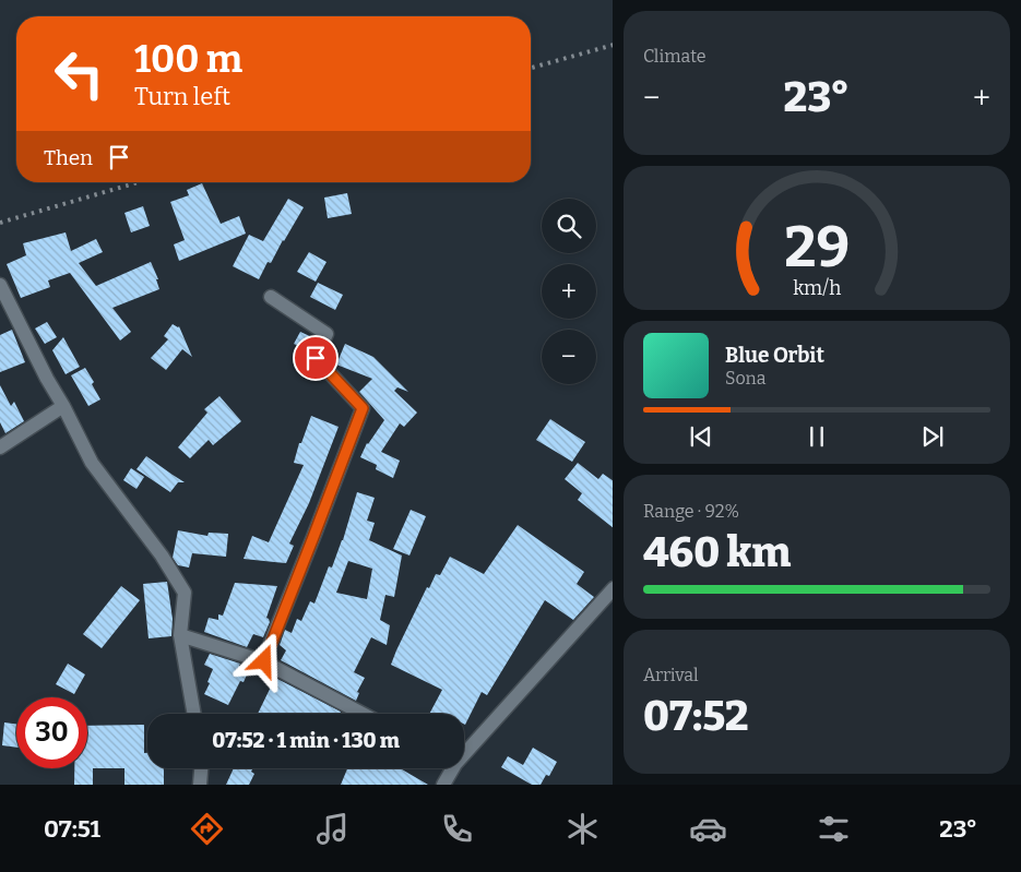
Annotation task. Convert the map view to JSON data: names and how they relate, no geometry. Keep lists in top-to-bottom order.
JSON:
{
  "page": {
    "tile": [
      "Climate",
      ["Range · 92%", "460 km"],
      ["Arrival", "07:52"]
    ],
    "turn": ["100 m", "Turn left"],
    "heat": ["−", "23°", "+"],
    "then": "Then",
    "map_buttons": ["+", "−"],
    "song": ["Blue Orbit", "Sona"],
    "limit": "30",
    "trip": "07:52 · 1 min · 130 m",
    "tabs": ["07:51", "23°"],
    "gauge": ["29", "km/h"]
  }
}
